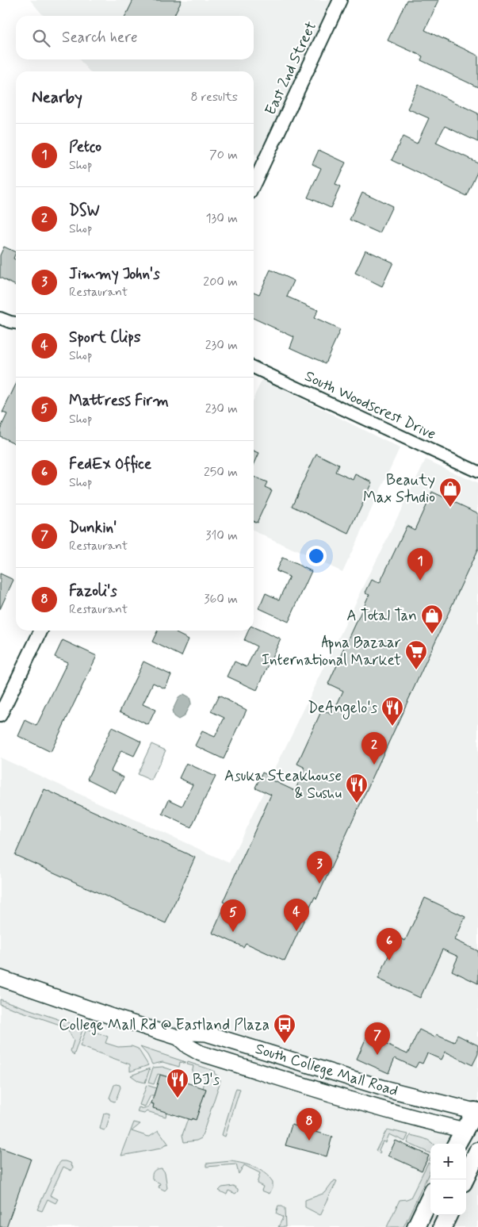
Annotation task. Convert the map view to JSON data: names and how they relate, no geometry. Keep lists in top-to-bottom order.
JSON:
{
  "streets": {
    "main road": ["South College Mall Road"],
    "street": ["East 2nd Street", "South Woodscrest Drive"]
  },
  "places": {
    "shop": ["Beauty Max Studio", "A Total Tan"],
    "supermarket": ["Apna Bazaar International Market"],
    "restaurant": ["DeAngelo's", "Asuka Steakhouse & Sushu", "BJ's"],
    "bus stop": ["College Mall Rd @ Eastland Plaza"]
  },
  "page": {
    "search": "Search here",
    "heading": ["Nearby", "8 results"],
    "list": [
      {
        "mark": "1",
        "name": "Petco",
        "note": "Shop",
        "value": "70 m"
      },
      {
        "mark": "2",
        "name": "DSW",
        "note": "Shop",
        "value": "130 m"
      },
      {
        "mark": "3",
        "name": "Jimmy John's",
        "note": "Restaurant",
        "value": "200 m"
      },
      {
        "mark": "4",
        "name": "Sport Clips",
        "note": "Shop",
        "value": "230 m"
      },
      {
        "mark": "5",
        "name": "Mattress Firm",
        "note": "Shop",
        "value": "230 m"
      },
      {
        "mark": "6",
        "name": "FedEx Office",
        "note": "Shop",
        "value": "250 m"
      },
      {
        "mark": "7",
        "name": "Dunkin'",
        "note": "Restaurant",
        "value": "310 m"
      },
      {
        "mark": "8",
        "name": "Fazoli's",
        "note": "Restaurant",
        "value": "360 m"
      }
    ],
    "pins": [
      "1",
      "2",
      "3",
      "4",
      "5",
      "6",
      "7",
      "8"
    ],
    "map_buttons": ["+", "−"]
  }
}
